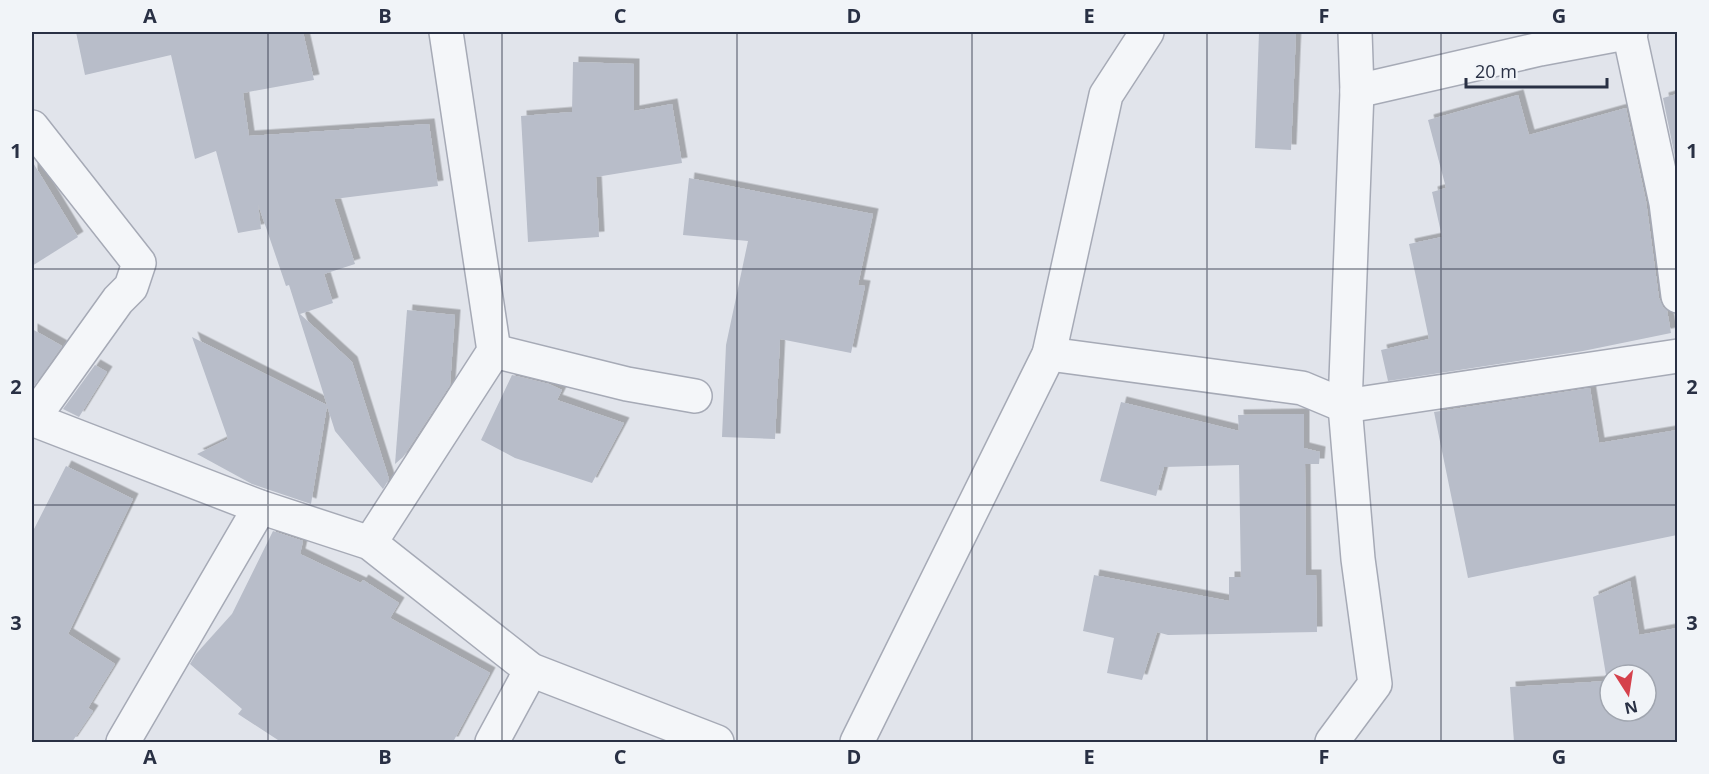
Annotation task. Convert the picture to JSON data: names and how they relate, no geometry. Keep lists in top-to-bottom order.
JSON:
{
  "scale_bar": "20 m",
  "north": "bottom",
  "grid": {
    "columns": [
      "A",
      "B",
      "C",
      "D",
      "E",
      "F",
      "G"
    ],
    "rows": ["1", "2", "3"]
  }
}
